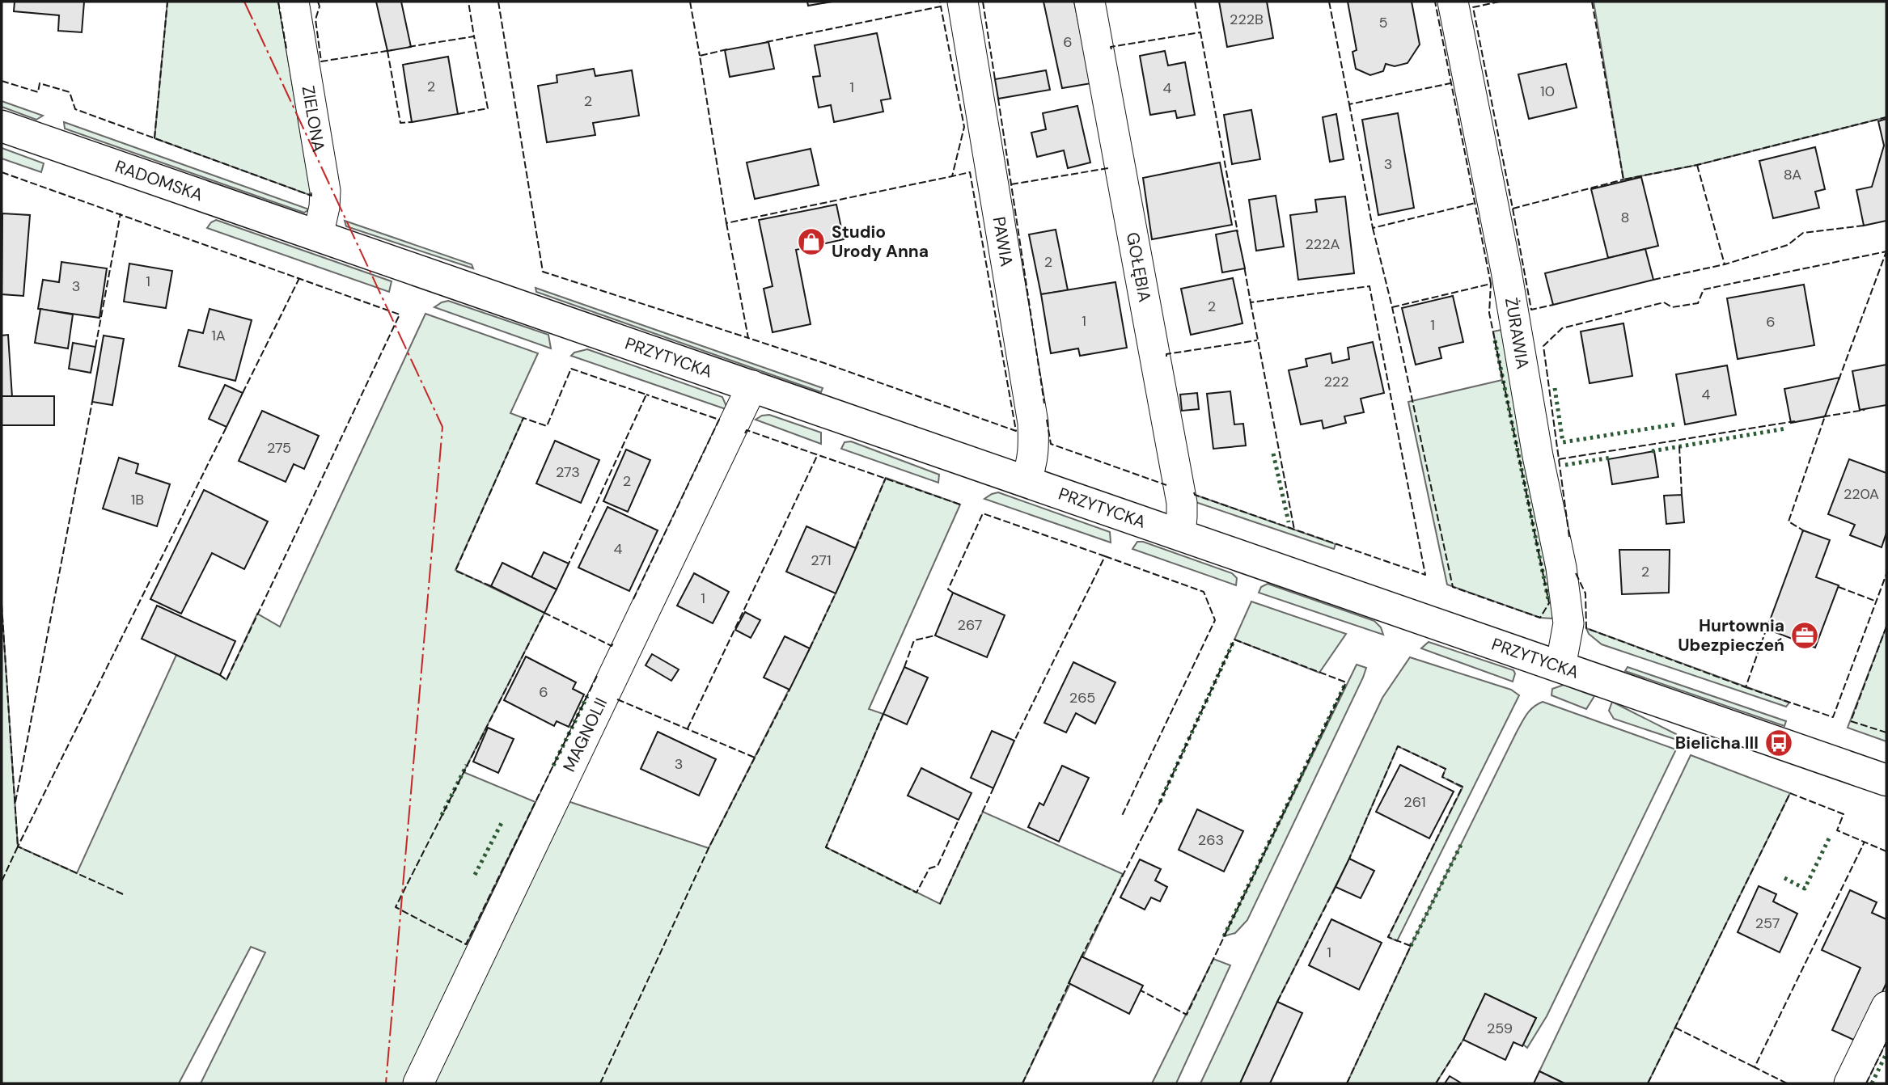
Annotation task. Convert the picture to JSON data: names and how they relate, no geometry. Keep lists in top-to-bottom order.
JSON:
{
  "streets": {
    "main road": ["RADOMSKA", "PRZYTYCKA"],
    "street": [
      "ZIELONA",
      "PAWIA",
      "GOŁĘBIA",
      "ŻURAWIA",
      "MAGNOLII"
    ]
  },
  "crossings": [
    ["ZIELONA", "RADOMSKA"],
    ["ZIELONA", "PRZYTYCKA"],
    ["RADOMSKA", "PRZYTYCKA"],
    ["PAWIA", "PRZYTYCKA"],
    ["GOŁĘBIA", "PRZYTYCKA"],
    ["ŻURAWIA", "PRZYTYCKA"],
    ["PRZYTYCKA", "MAGNOLII"]
  ],
  "places": {
    "shop": ["Studio Urody Anna"],
    "office": ["Hurtownia Ubezpieczeń"],
    "bus stop": ["Bielicha III"]
  },
  "house_numbers": [
    "222B",
    "5",
    "6",
    "2",
    "1",
    "4",
    "10",
    "2",
    "3",
    "8A",
    "8",
    "222A",
    "2",
    "1",
    "3",
    "2",
    "1",
    "6",
    "1",
    "1A",
    "222",
    "4",
    "275",
    "273",
    "2",
    "220A",
    "1B",
    "4",
    "271",
    "2",
    "1",
    "267",
    "6",
    "265",
    "3",
    "261",
    "263",
    "257",
    "1",
    "259"
  ]
}
